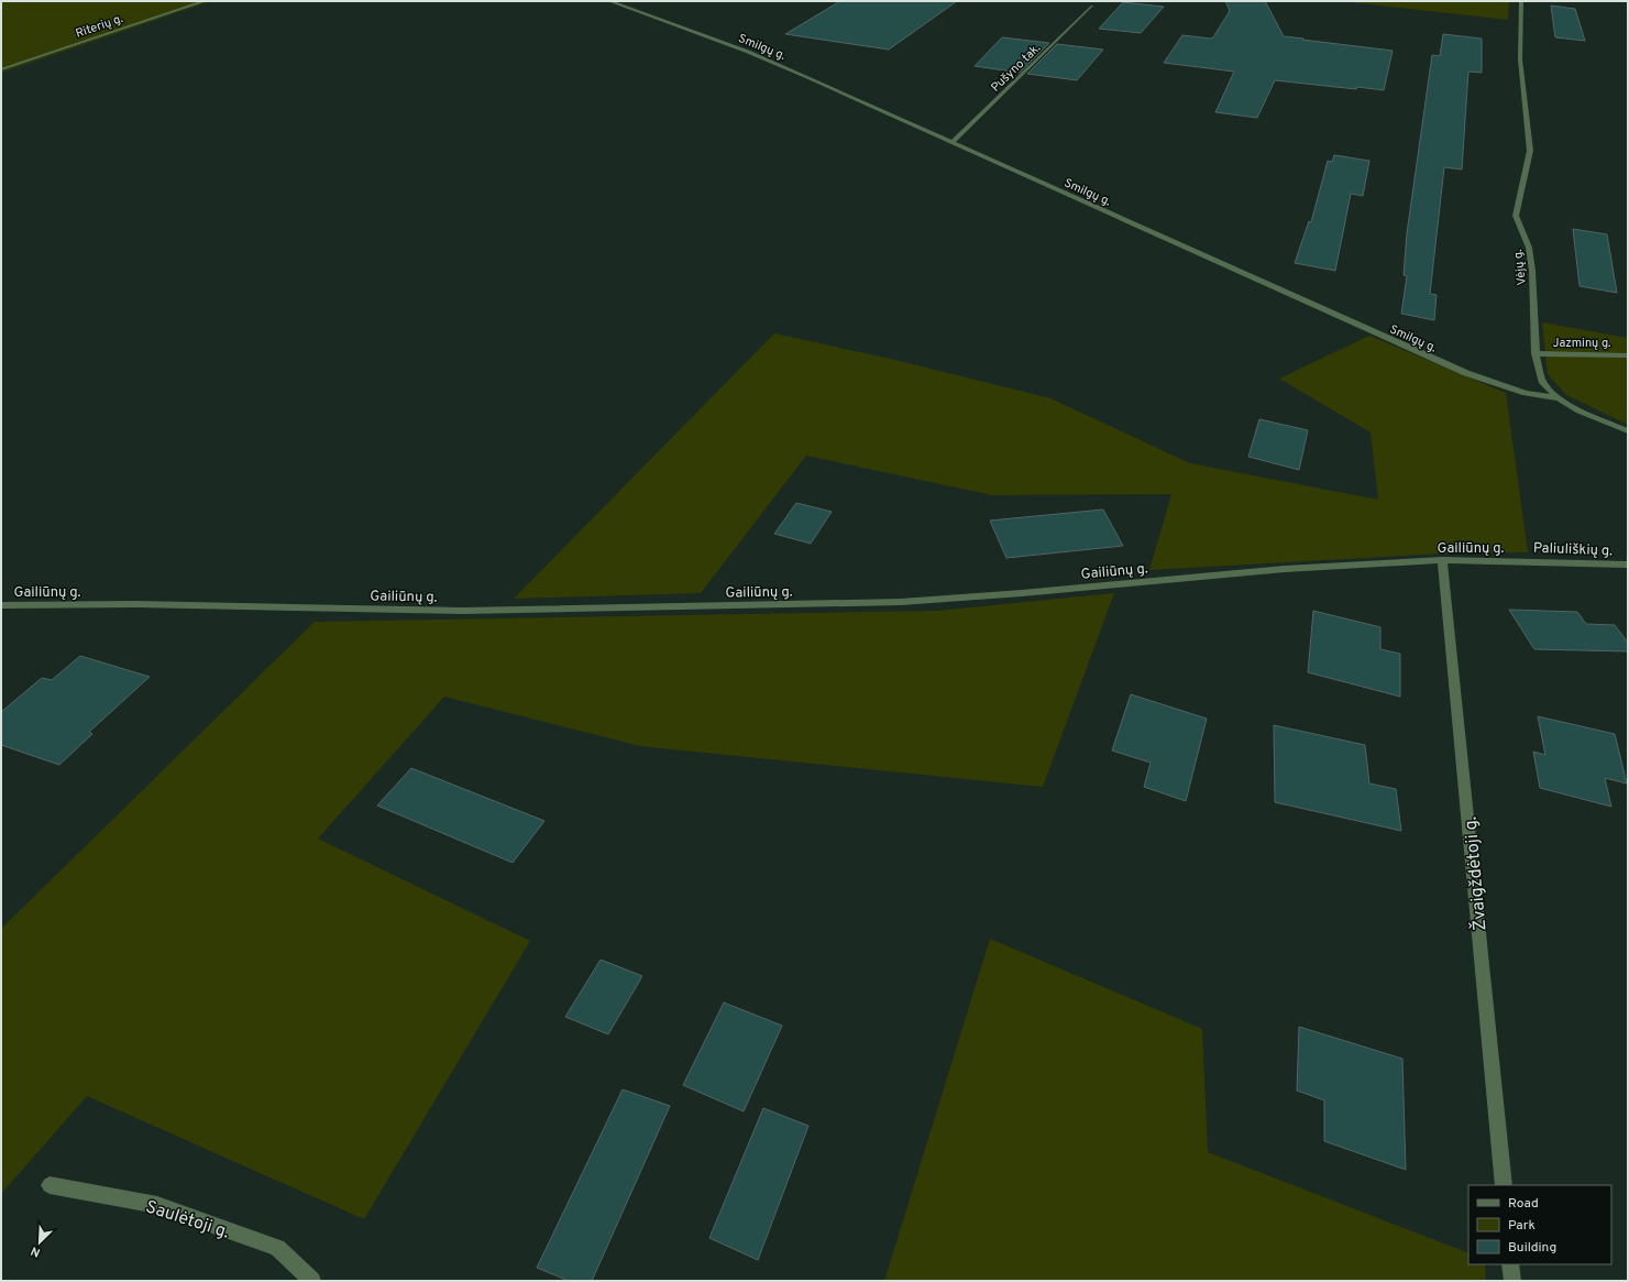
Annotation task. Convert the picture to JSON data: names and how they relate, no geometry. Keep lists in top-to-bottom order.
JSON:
{
  "streets": {
    "street": [
      "Riterių g.",
      "Smilgų g.",
      "Pušyno tak.",
      "Vėjų g.",
      "Jazminų g.",
      "Gailiūnų g.",
      "Paliuliškių g.",
      "Žvaigždėtoji g.",
      "Saulėtoji g."
    ]
  },
  "crossings": [
    ["Smilgų g.", "Pušyno tak."],
    ["Smilgų g.", "Vėjų g."],
    ["Vėjų g.", "Jazminų g."],
    ["Gailiūnų g.", "Paliuliškių g."],
    ["Gailiūnų g.", "Žvaigždėtoji g."]
  ],
  "legend": ["Road", "Park", "Building"],
  "north": "bottom left"
}
